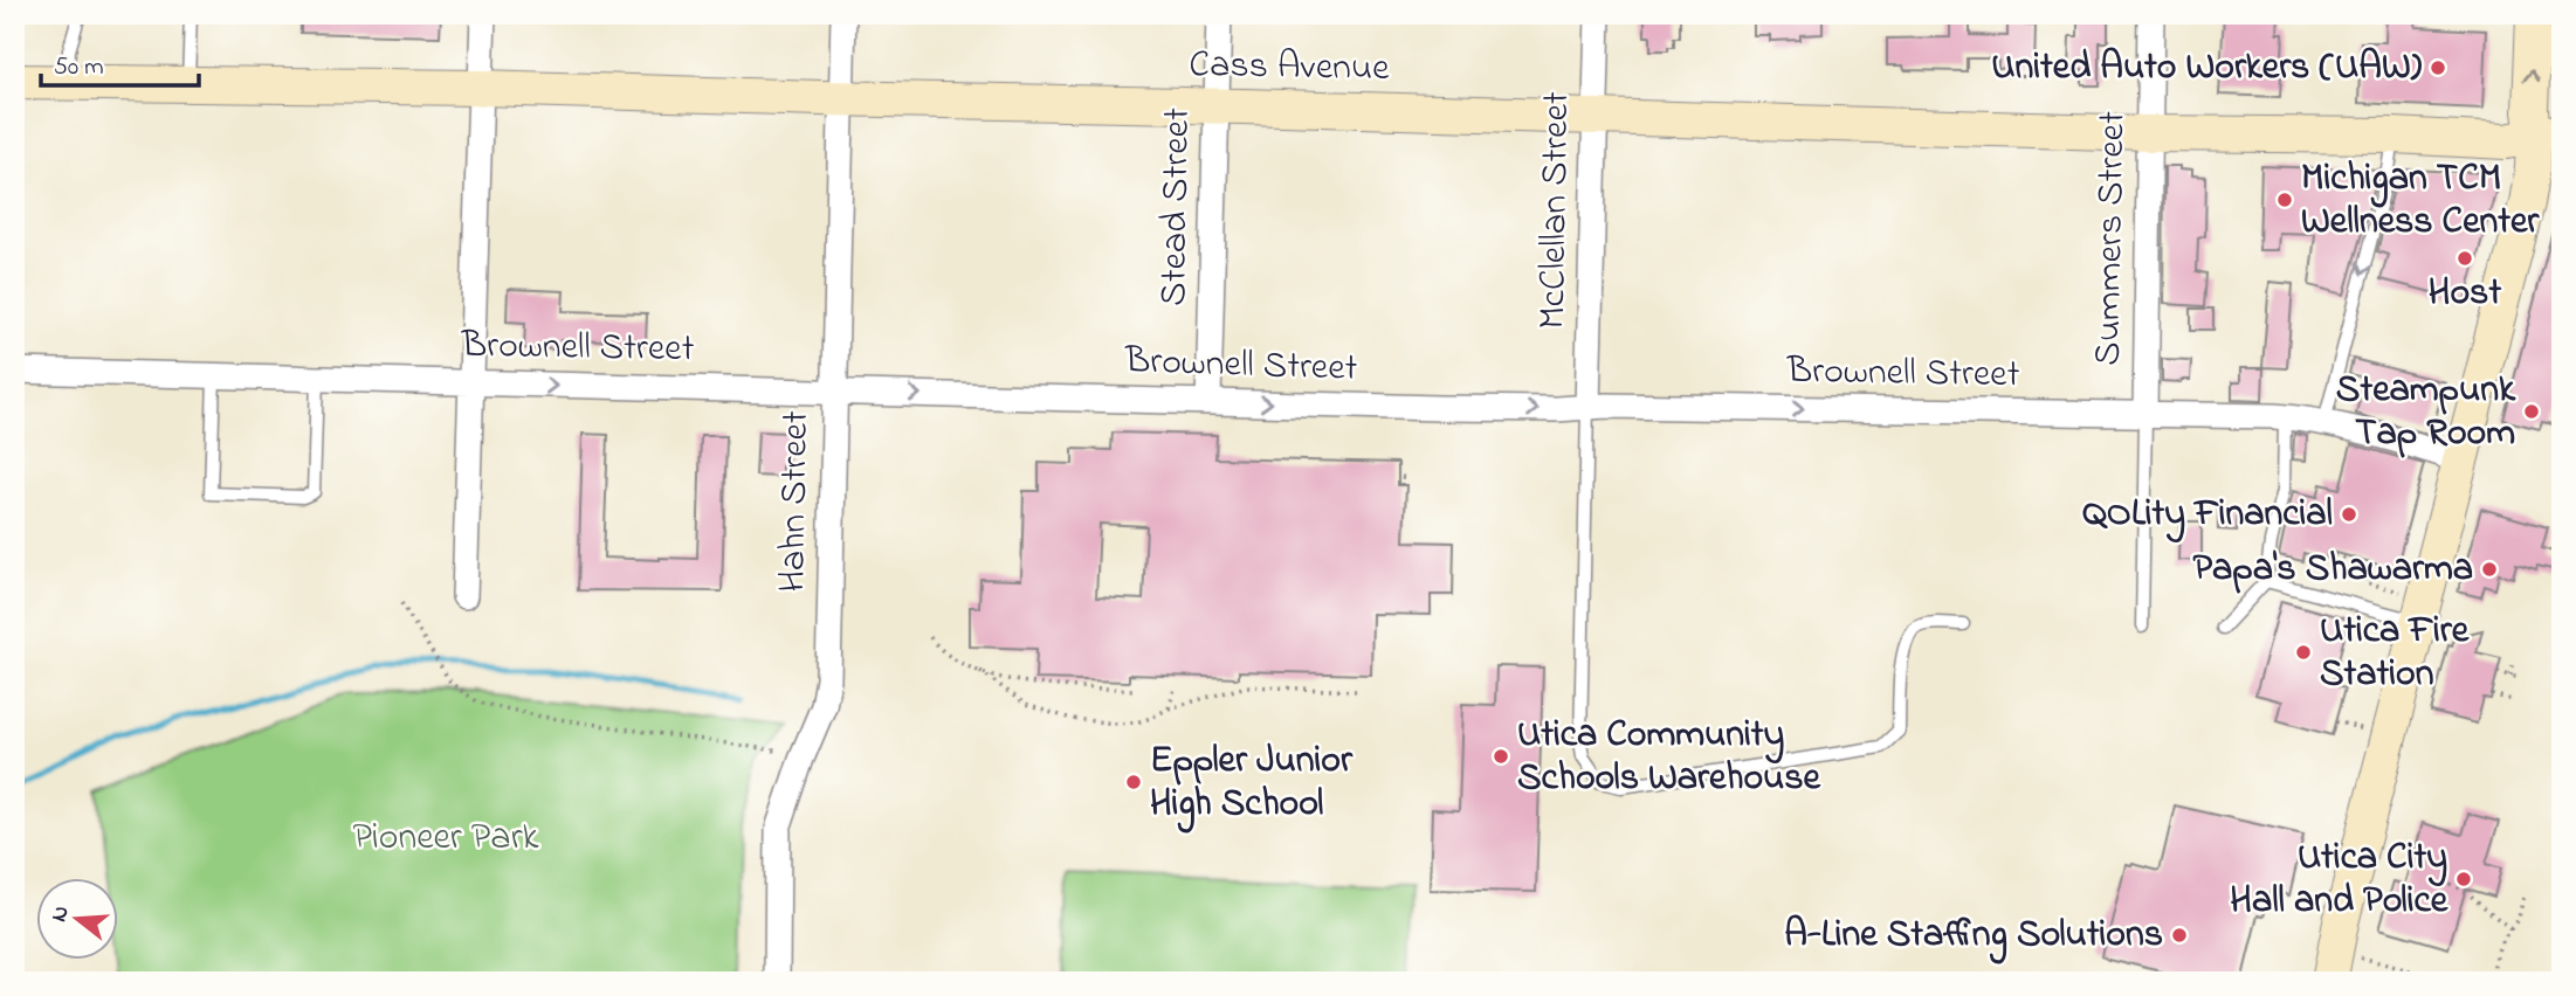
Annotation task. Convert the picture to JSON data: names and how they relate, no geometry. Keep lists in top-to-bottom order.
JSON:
{
  "streets": {
    "street": [
      "Cass Avenue",
      "Stead Street",
      "McClellan Street",
      "Summers Street",
      "Brownell Street",
      "Hahn Street"
    ]
  },
  "crossings": [
    ["Cass Avenue", "Stead Street"],
    ["Cass Avenue", "McClellan Street"],
    ["Cass Avenue", "Summers Street"],
    ["Cass Avenue", "Hahn Street"],
    ["Stead Street", "Brownell Street"],
    ["McClellan Street", "Brownell Street"],
    ["Summers Street", "Brownell Street"],
    ["Brownell Street", "Hahn Street"]
  ],
  "one_way": ["Brownell Street"],
  "parks": ["Pioneer Park"],
  "places": [
    "United Auto Workers (UAW)",
    "Michigan TCM Wellness Center",
    "Host",
    "Steampunk Tap Room",
    "QOLity Financial",
    "Papa's Shawarma",
    "Utica Fire Station",
    "Utica Community Schools Warehouse",
    "Eppler Junior High School",
    "Utica City Hall and Police",
    "A-Line Staffing Solutions"
  ],
  "scale_bar": "50 m",
  "north": "left"
}
